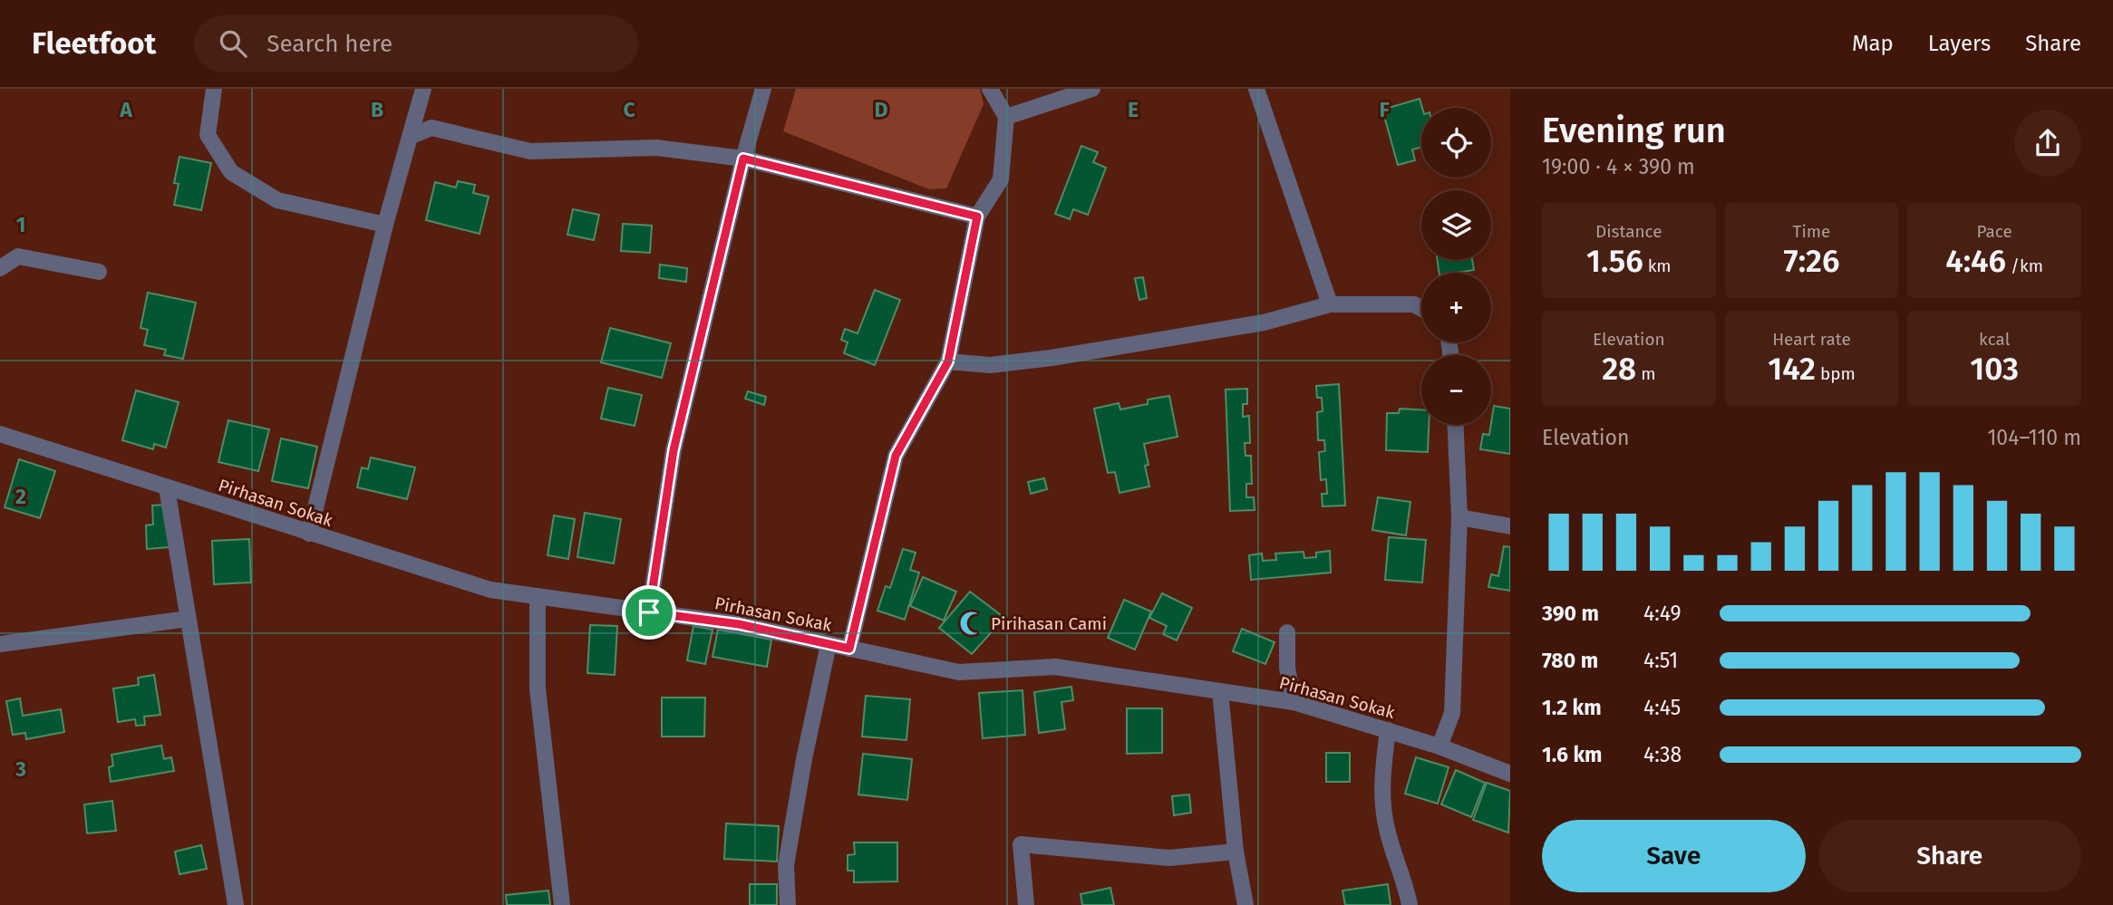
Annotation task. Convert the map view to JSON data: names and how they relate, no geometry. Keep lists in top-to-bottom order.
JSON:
{
  "streets": {
    "street": ["Pirhasan Sokak"]
  },
  "places": {
    "mosque": ["Pirihasan Cami"]
  },
  "page": {
    "header": "Fleetfoot",
    "search": "Search here",
    "nav": ["Map", "Layers", "Share"],
    "heading": ["Evening run", "19:00 · 4 × 390 m"],
    "map_buttons": ["+", "−"],
    "stats": [
      ["Distance", "1.56 km"],
      ["Time", "7:26"],
      ["Pace", "4:46 /km"],
      ["Elevation", "28 m"],
      ["Heart rate", "142 bpm"],
      ["kcal", "103"]
    ],
    "chart": ["Elevation", "104–110 m"],
    "list": [
      {
        "name": "390 m",
        "note": "4:49"
      },
      {
        "name": "780 m",
        "note": "4:51"
      },
      {
        "name": "1.2 km",
        "note": "4:45"
      },
      {
        "name": "1.6 km",
        "note": "4:38"
      }
    ],
    "buttons": ["Save", "Share"]
  },
  "grid": {
    "columns": [
      "A",
      "B",
      "C",
      "D",
      "E",
      "F"
    ],
    "rows": ["1", "2", "3"]
  }
}
